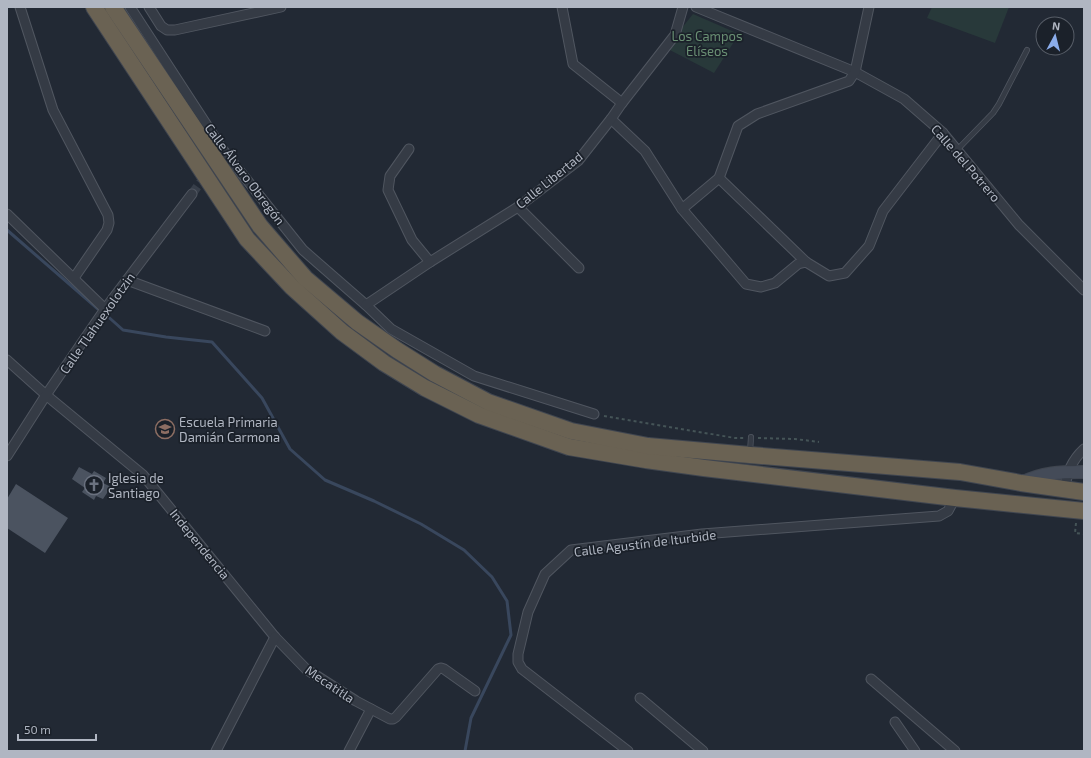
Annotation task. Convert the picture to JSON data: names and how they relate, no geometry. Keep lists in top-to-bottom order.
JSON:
{
  "streets": {
    "street": [
      "Calle del Potrero",
      "Calle Álvaro Obregón",
      "Calle Libertad",
      "Calle Tlahuexolotzin",
      "Calle Agustín de Iturbide",
      "Independencia",
      "Mecatitla"
    ]
  },
  "crossings": [
    ["Calle Álvaro Obregón", "Calle Libertad"],
    ["Calle Tlahuexolotzin", "Independencia"],
    ["Independencia", "Mecatitla"]
  ],
  "parks": ["Los Campos Elíseos"],
  "places": {
    "school or university": ["Escuela Primaria Damián Carmona"],
    "church": ["Iglesia de Santiago"]
  },
  "scale_bar": "50 m",
  "north": "top"
}
